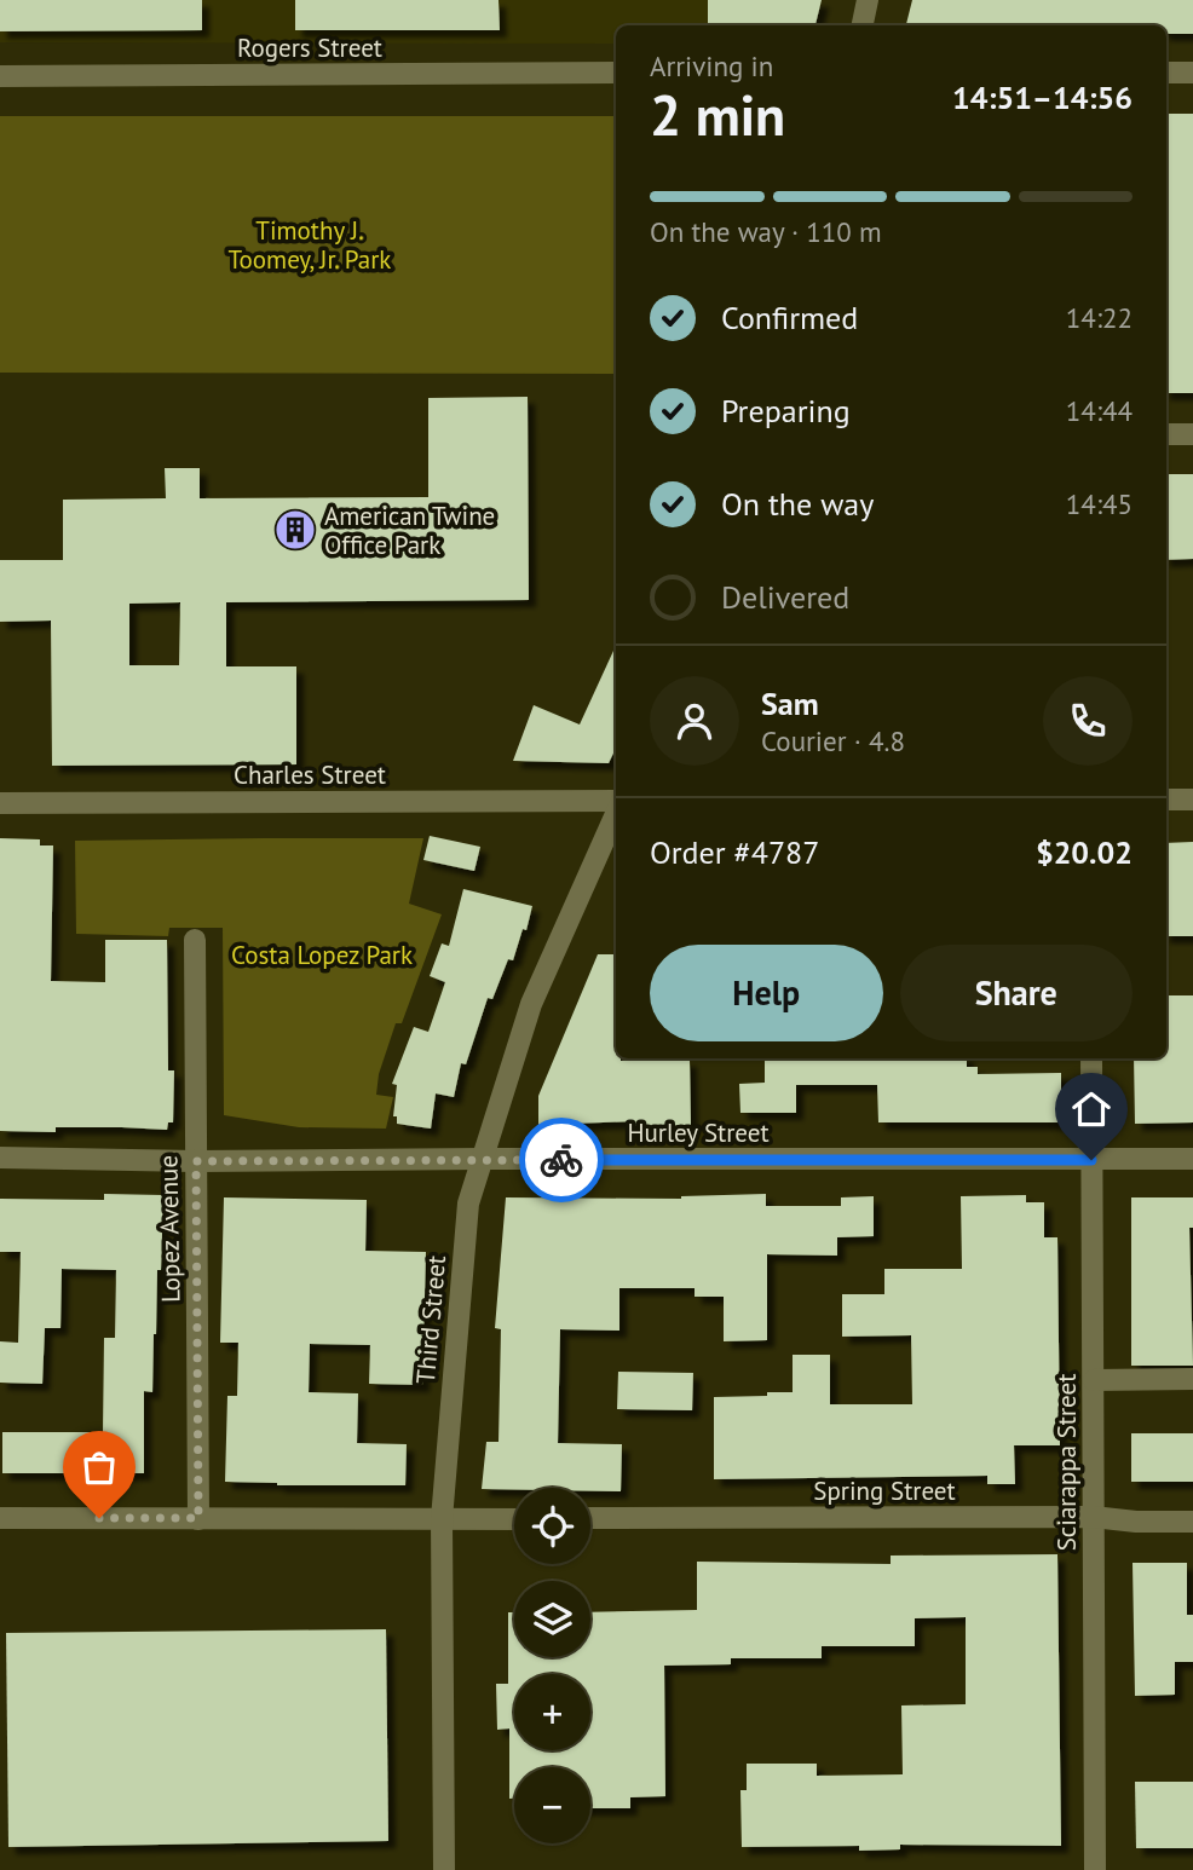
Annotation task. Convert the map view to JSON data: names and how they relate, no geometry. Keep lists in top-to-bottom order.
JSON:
{
  "streets": {
    "street": [
      "Rogers Street",
      "Charles Street",
      "Hurley Street",
      "Lopez Avenue",
      "Third Street",
      "Sciarappa Street",
      "Spring Street"
    ]
  },
  "crossings": [
    ["Hurley Street", "Lopez Avenue"],
    ["Hurley Street", "Third Street"],
    ["Hurley Street", "Sciarappa Street"],
    ["Sciarappa Street", "Spring Street"]
  ],
  "parks": ["Timothy J. Toomey, Jr. Park", "Costa Lopez Park"],
  "places": {
    "building": ["American Twine Office Park"]
  },
  "page": {
    "heading": ["2 min", "Arriving in", "14:51–14:56"],
    "panel": [
      "Sam",
      "Courier · 4.8",
      "Order #4787",
      "$20.02"
    ],
    "bar": "On the way · 110 m",
    "list": [
      ["Confirmed", "14:22"],
      ["Preparing", "14:44"],
      ["On the way", "14:45"],
      "Delivered"
    ],
    "buttons": ["Help", "Share"],
    "map_buttons": ["+", "−"]
  }
}
